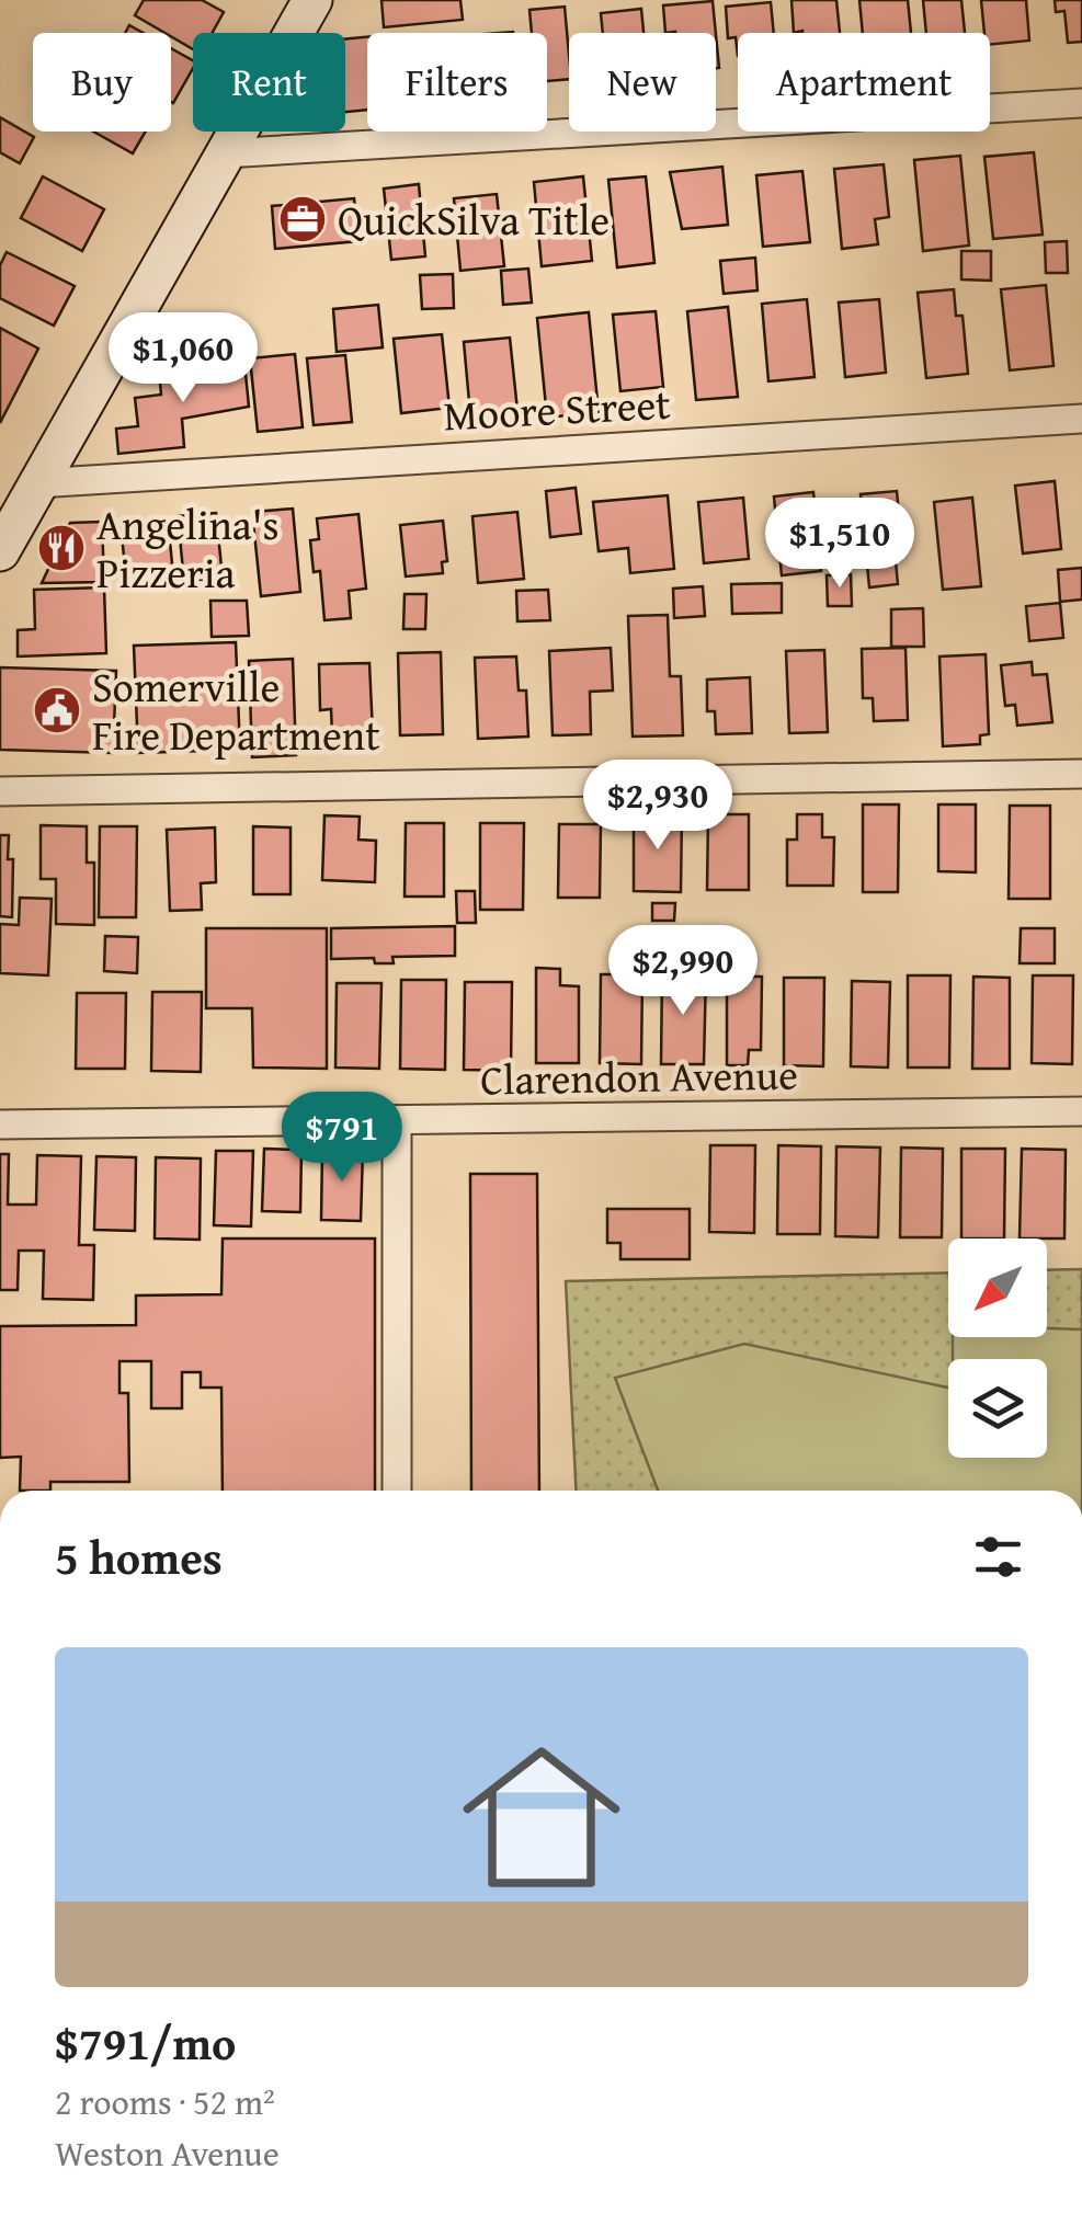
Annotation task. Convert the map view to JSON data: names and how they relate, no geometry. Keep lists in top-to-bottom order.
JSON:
{
  "streets": {
    "street": ["Moore Street", "Clarendon Avenue"]
  },
  "places": {
    "office": ["QuickSilva Title"],
    "restaurant": ["Angelina's Pizzeria"],
    "public building": ["Somerville Fire Department"]
  },
  "north": "bottom left",
  "page": {
    "chip": [
      "Buy",
      "Rent",
      "Filters",
      "New",
      "Apartment"
    ],
    "price": [
      "$1,060",
      "$1,510",
      "$2,930",
      "$2,990",
      "$791"
    ],
    "heading": "5 homes",
    "list": [
      {
        "name": "$791/mo",
        "note": "2 rooms · 52 m² · Weston Avenue"
      }
    ]
  }
}
